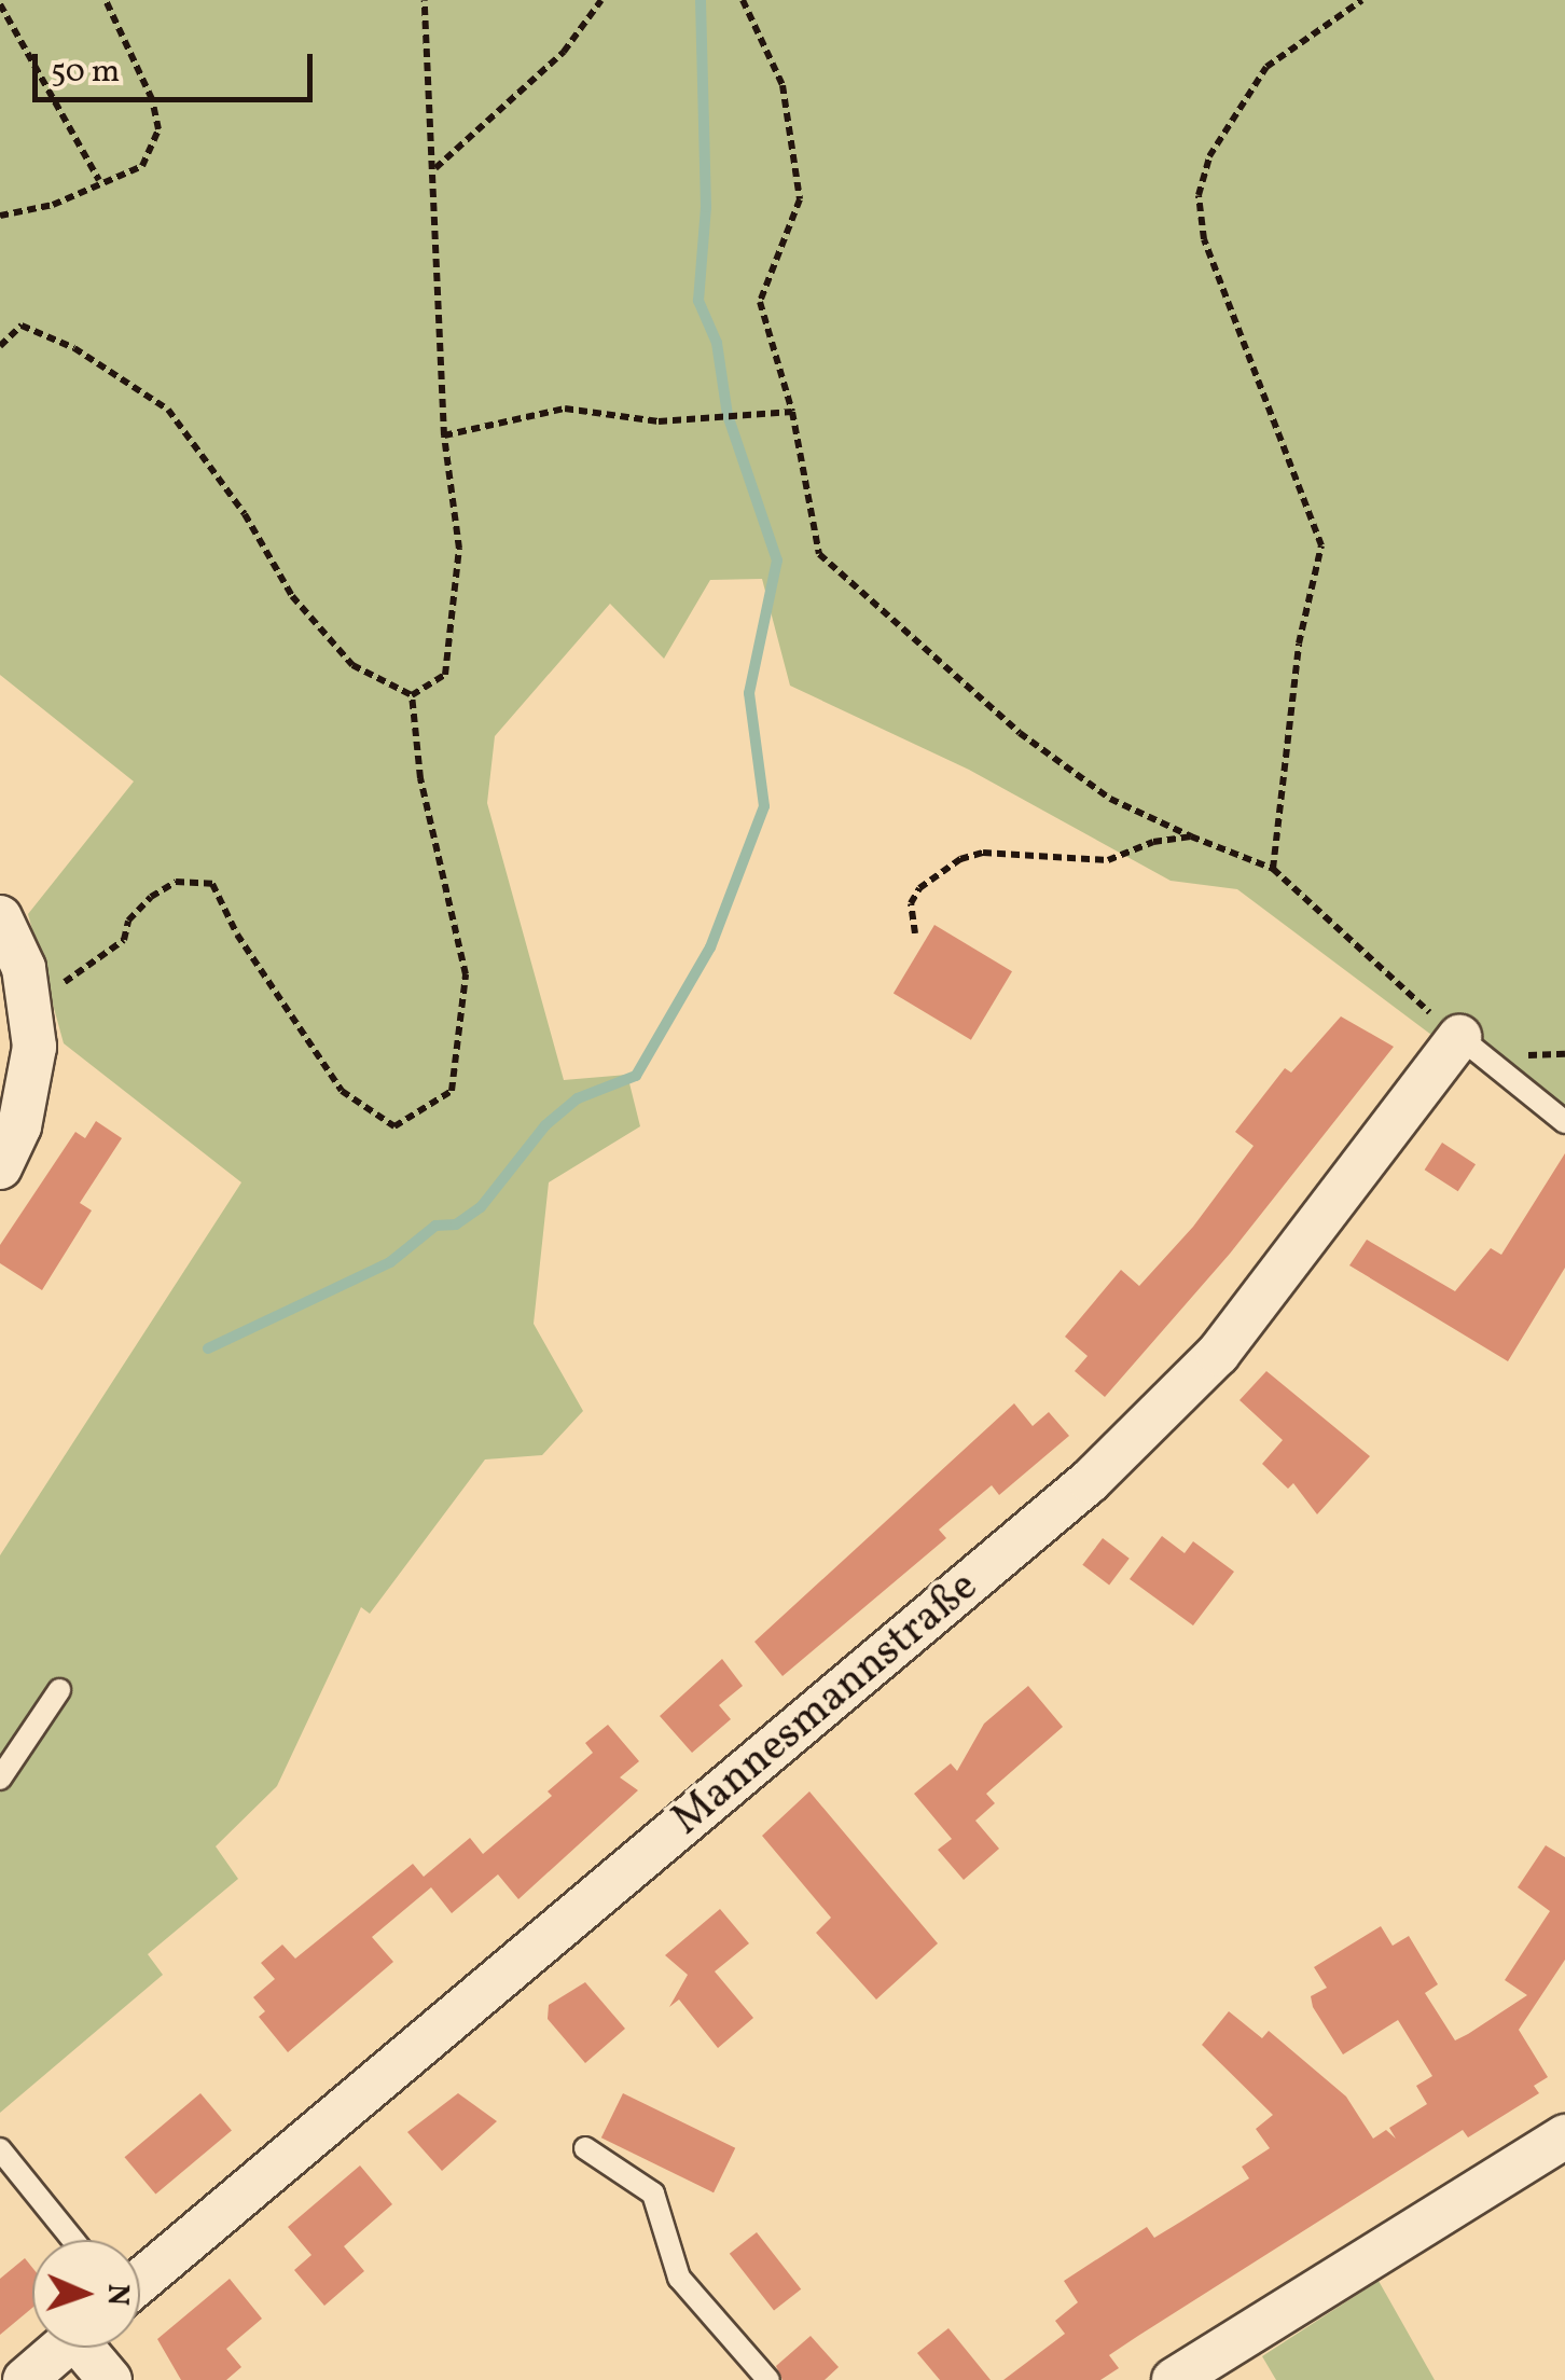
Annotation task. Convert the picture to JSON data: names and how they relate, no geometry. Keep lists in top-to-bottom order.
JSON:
{
  "streets": {
    "street": ["Mannesmannstraße"]
  },
  "scale_bar": "50 m",
  "north": "right"
}
